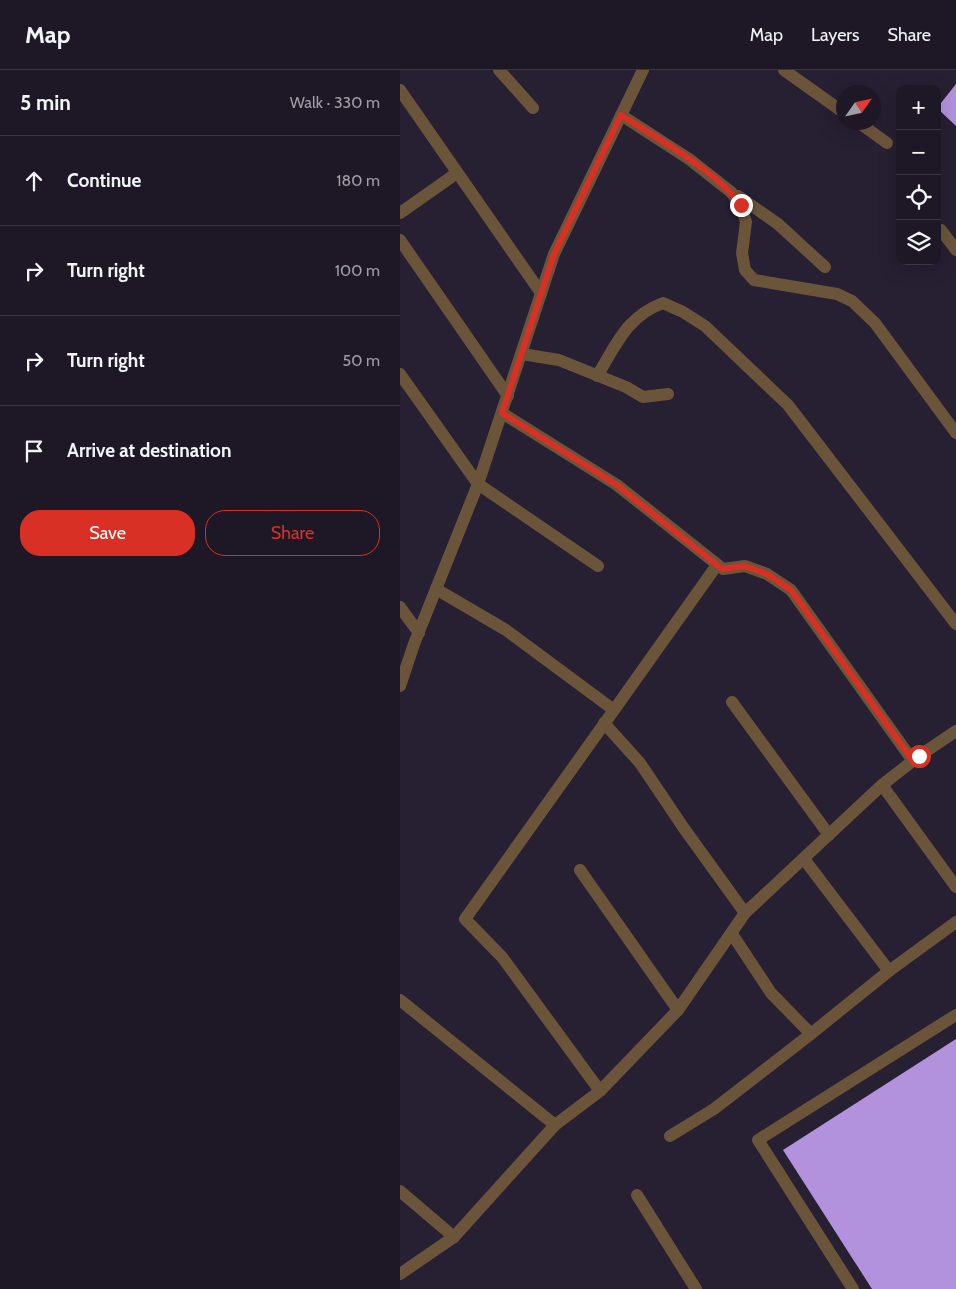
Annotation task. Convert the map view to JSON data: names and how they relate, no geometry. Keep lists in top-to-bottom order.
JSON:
{
  "north": "top right",
  "page": {
    "header": "Map",
    "nav": ["Map", "Layers", "Share"],
    "heading": ["5 min", "Walk · 330 m"],
    "map_buttons": ["+", "−"],
    "list": [
      ["Continue", "180 m"],
      ["Turn right", "100 m"],
      ["Turn right", "50 m"],
      "Arrive at destination"
    ],
    "buttons": ["Save", "Share"]
  }
}
